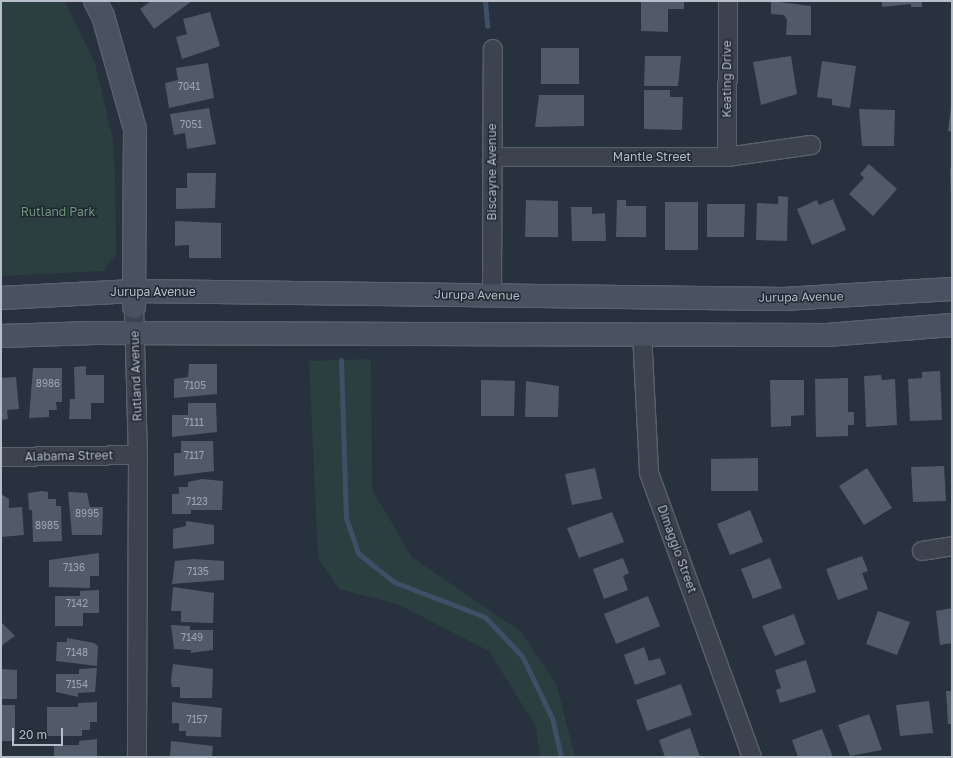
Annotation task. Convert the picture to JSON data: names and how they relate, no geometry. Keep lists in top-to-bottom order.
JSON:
{
  "streets": {
    "main road": ["Jurupa Avenue", "Rutland Avenue"],
    "street": [
      "Keating Drive",
      "Mantle Street",
      "Biscayne Avenue",
      "Alabama Street",
      "Dimaggio Street"
    ]
  },
  "crossings": [
    ["Keating Drive", "Mantle Street"],
    ["Mantle Street", "Biscayne Avenue"],
    ["Biscayne Avenue", "Jurupa Avenue"],
    ["Jurupa Avenue", "Rutland Avenue"],
    ["Rutland Avenue", "Alabama Street"]
  ],
  "parks": ["Rutland Park"],
  "house_numbers": [
    "7041",
    "7051",
    "8986",
    "7105",
    "7111",
    "7117",
    "7123",
    "8995",
    "8985",
    "7136",
    "7135",
    "7142",
    "7149",
    "7148",
    "7154",
    "7157"
  ],
  "scale_bar": "20 m"
}
